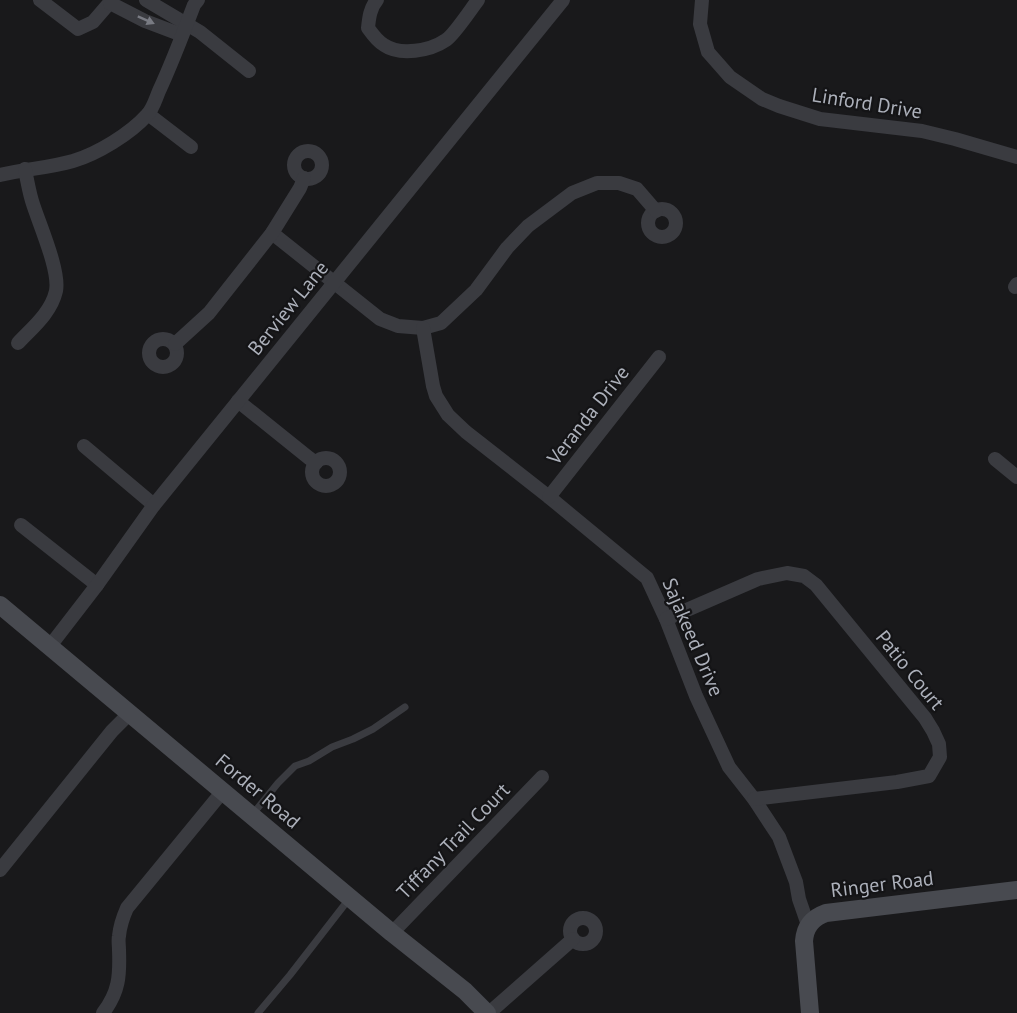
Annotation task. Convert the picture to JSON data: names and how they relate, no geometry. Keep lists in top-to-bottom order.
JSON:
{
  "streets": {
    "main road": ["Forder Road", "Ringer Road"],
    "street": [
      "Linford Drive",
      "Berview Lane",
      "Veranda Drive",
      "Sajakeed Drive",
      "Patio Court",
      "Tiffany Trail Court"
    ]
  },
  "crossings": [
    ["Berview Lane", "Forder Road"],
    ["Veranda Drive", "Sajakeed Drive"],
    ["Sajakeed Drive", "Patio Court"],
    ["Sajakeed Drive", "Ringer Road"],
    ["Forder Road", "Tiffany Trail Court"]
  ]
}
